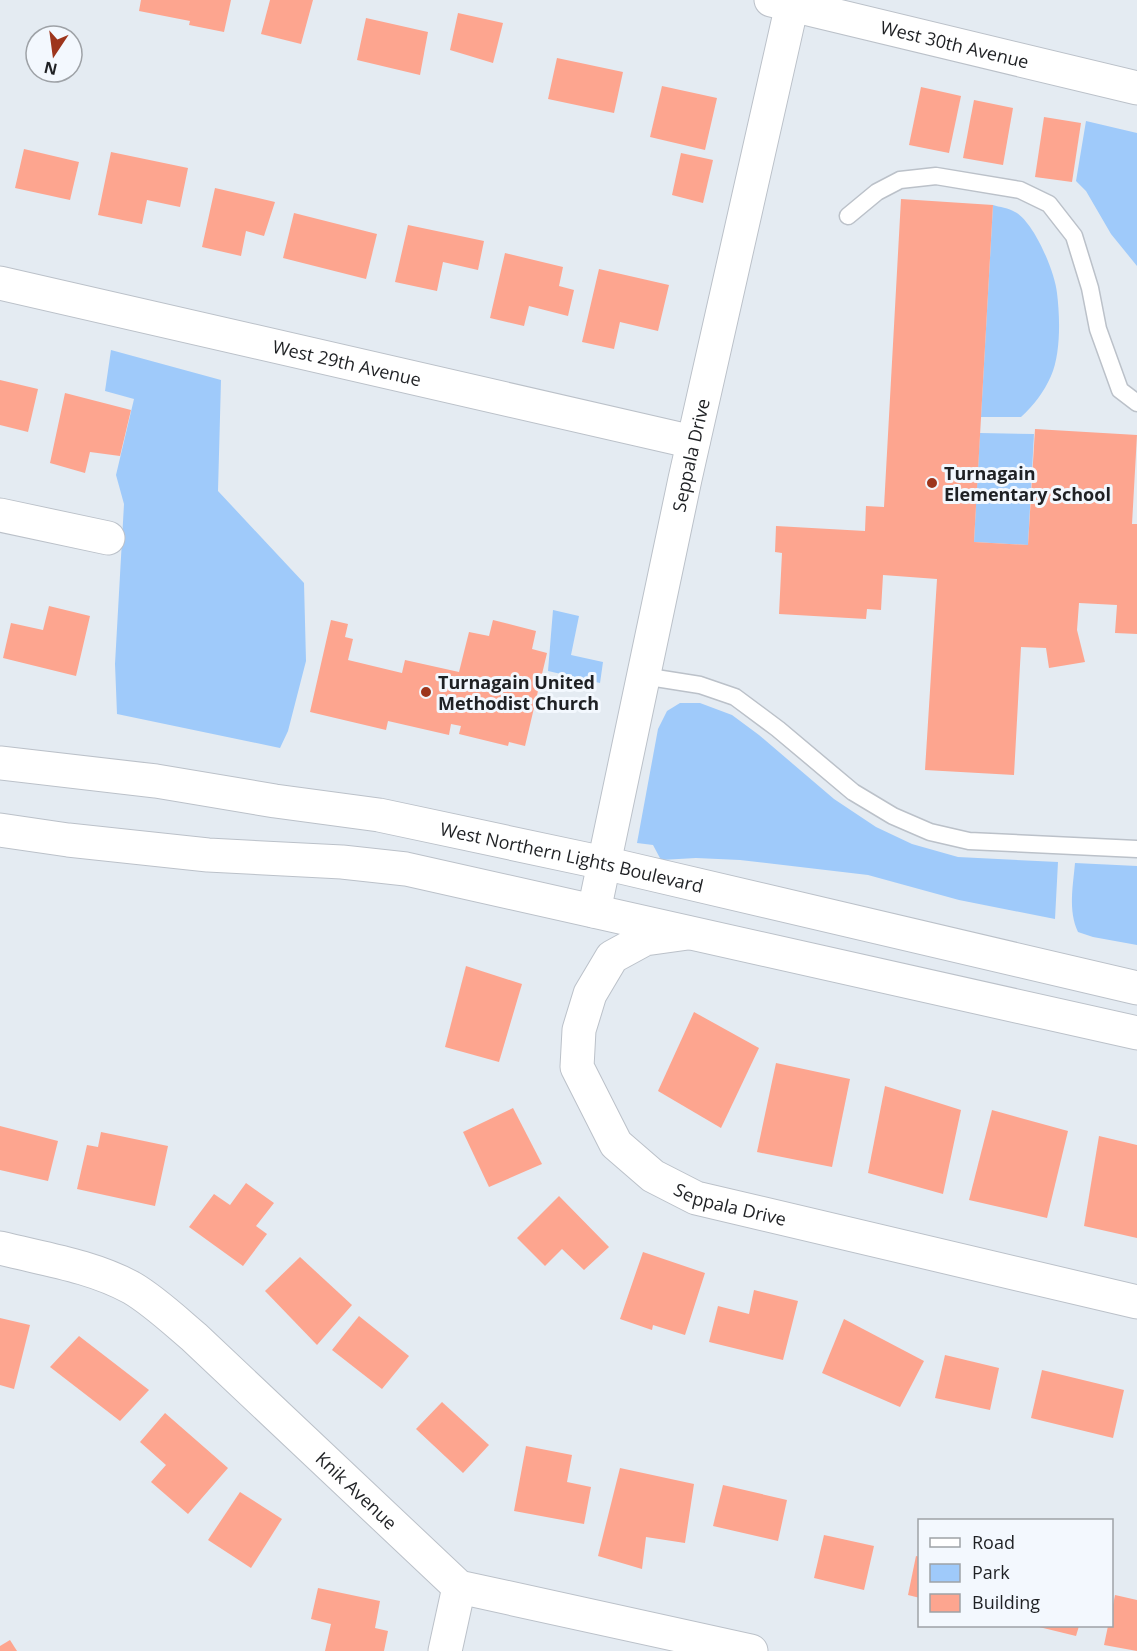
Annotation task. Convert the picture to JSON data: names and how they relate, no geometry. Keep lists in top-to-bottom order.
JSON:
{
  "streets": {
    "street": [
      "West 30th Avenue",
      "West 29th Avenue",
      "Seppala Drive",
      "West Northern Lights Boulevard",
      "Knik Avenue"
    ]
  },
  "crossings": [
    ["West 30th Avenue", "Seppala Drive"],
    ["West 29th Avenue", "Seppala Drive"],
    ["Seppala Drive", "West Northern Lights Boulevard"]
  ],
  "places": ["Turnagain Elementary School", "Turnagain United Methodist Church"],
  "legend": ["Road", "Park", "Building"],
  "north": "bottom"
}
